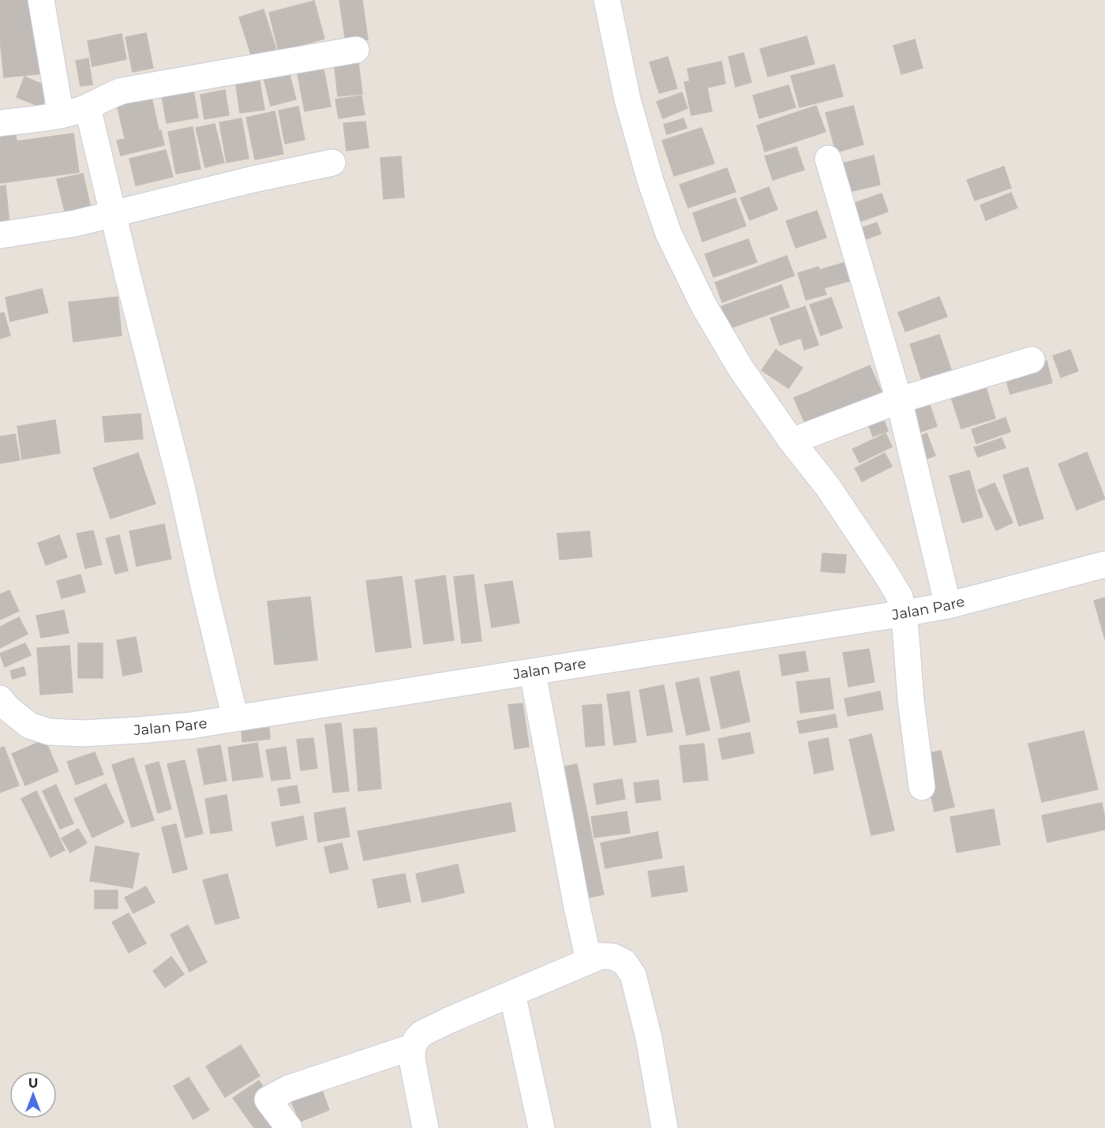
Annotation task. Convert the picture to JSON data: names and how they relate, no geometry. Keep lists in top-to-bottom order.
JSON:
{
  "streets": {
    "street": ["Jalan Pare"]
  },
  "north": "top"
}
